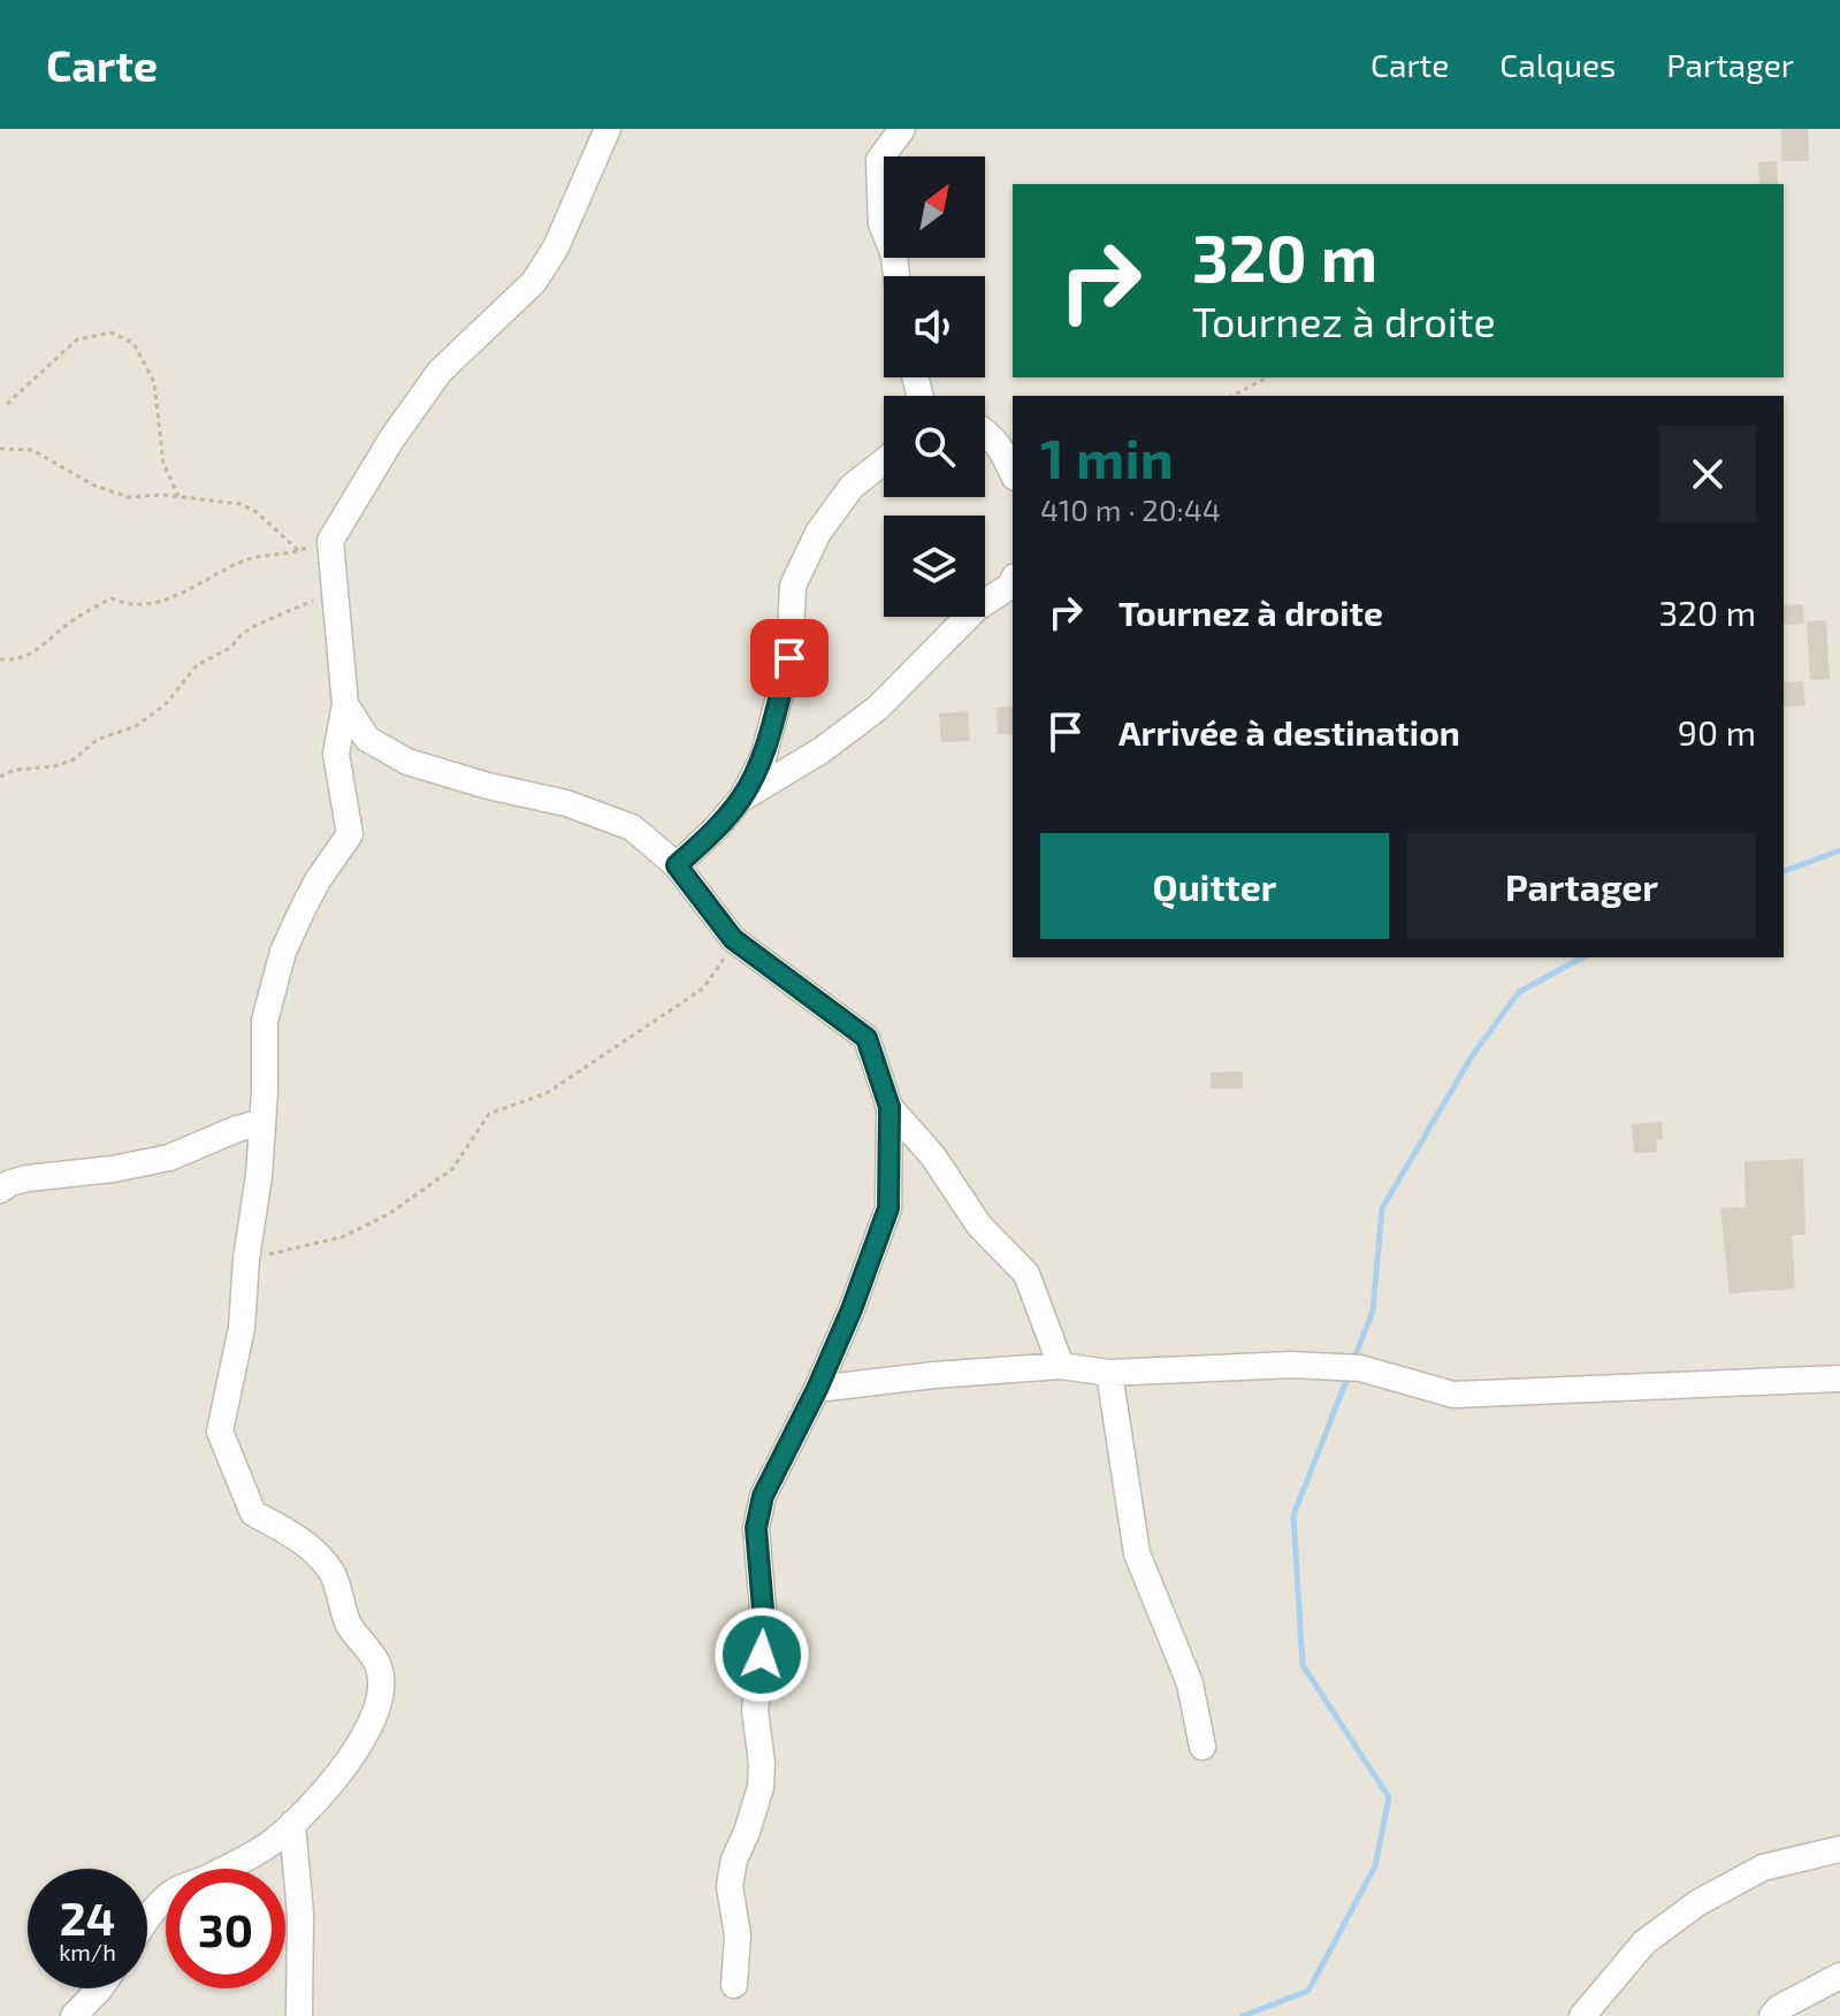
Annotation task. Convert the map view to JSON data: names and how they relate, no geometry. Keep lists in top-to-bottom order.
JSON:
{
  "north": "top right",
  "page": {
    "header": "Carte",
    "nav": ["Carte", "Calques", "Partager"],
    "turn": ["320 m", "Tournez à droite"],
    "heading": ["1 min", "410 m · 20:44"],
    "list": [
      {
        "name": "Tournez à droite",
        "value": "320 m"
      },
      {
        "name": "Arrivée à destination",
        "value": "90 m"
      }
    ],
    "buttons": ["Quitter", "Partager"],
    "speed": "24 km/h",
    "limit": "30"
  }
}
